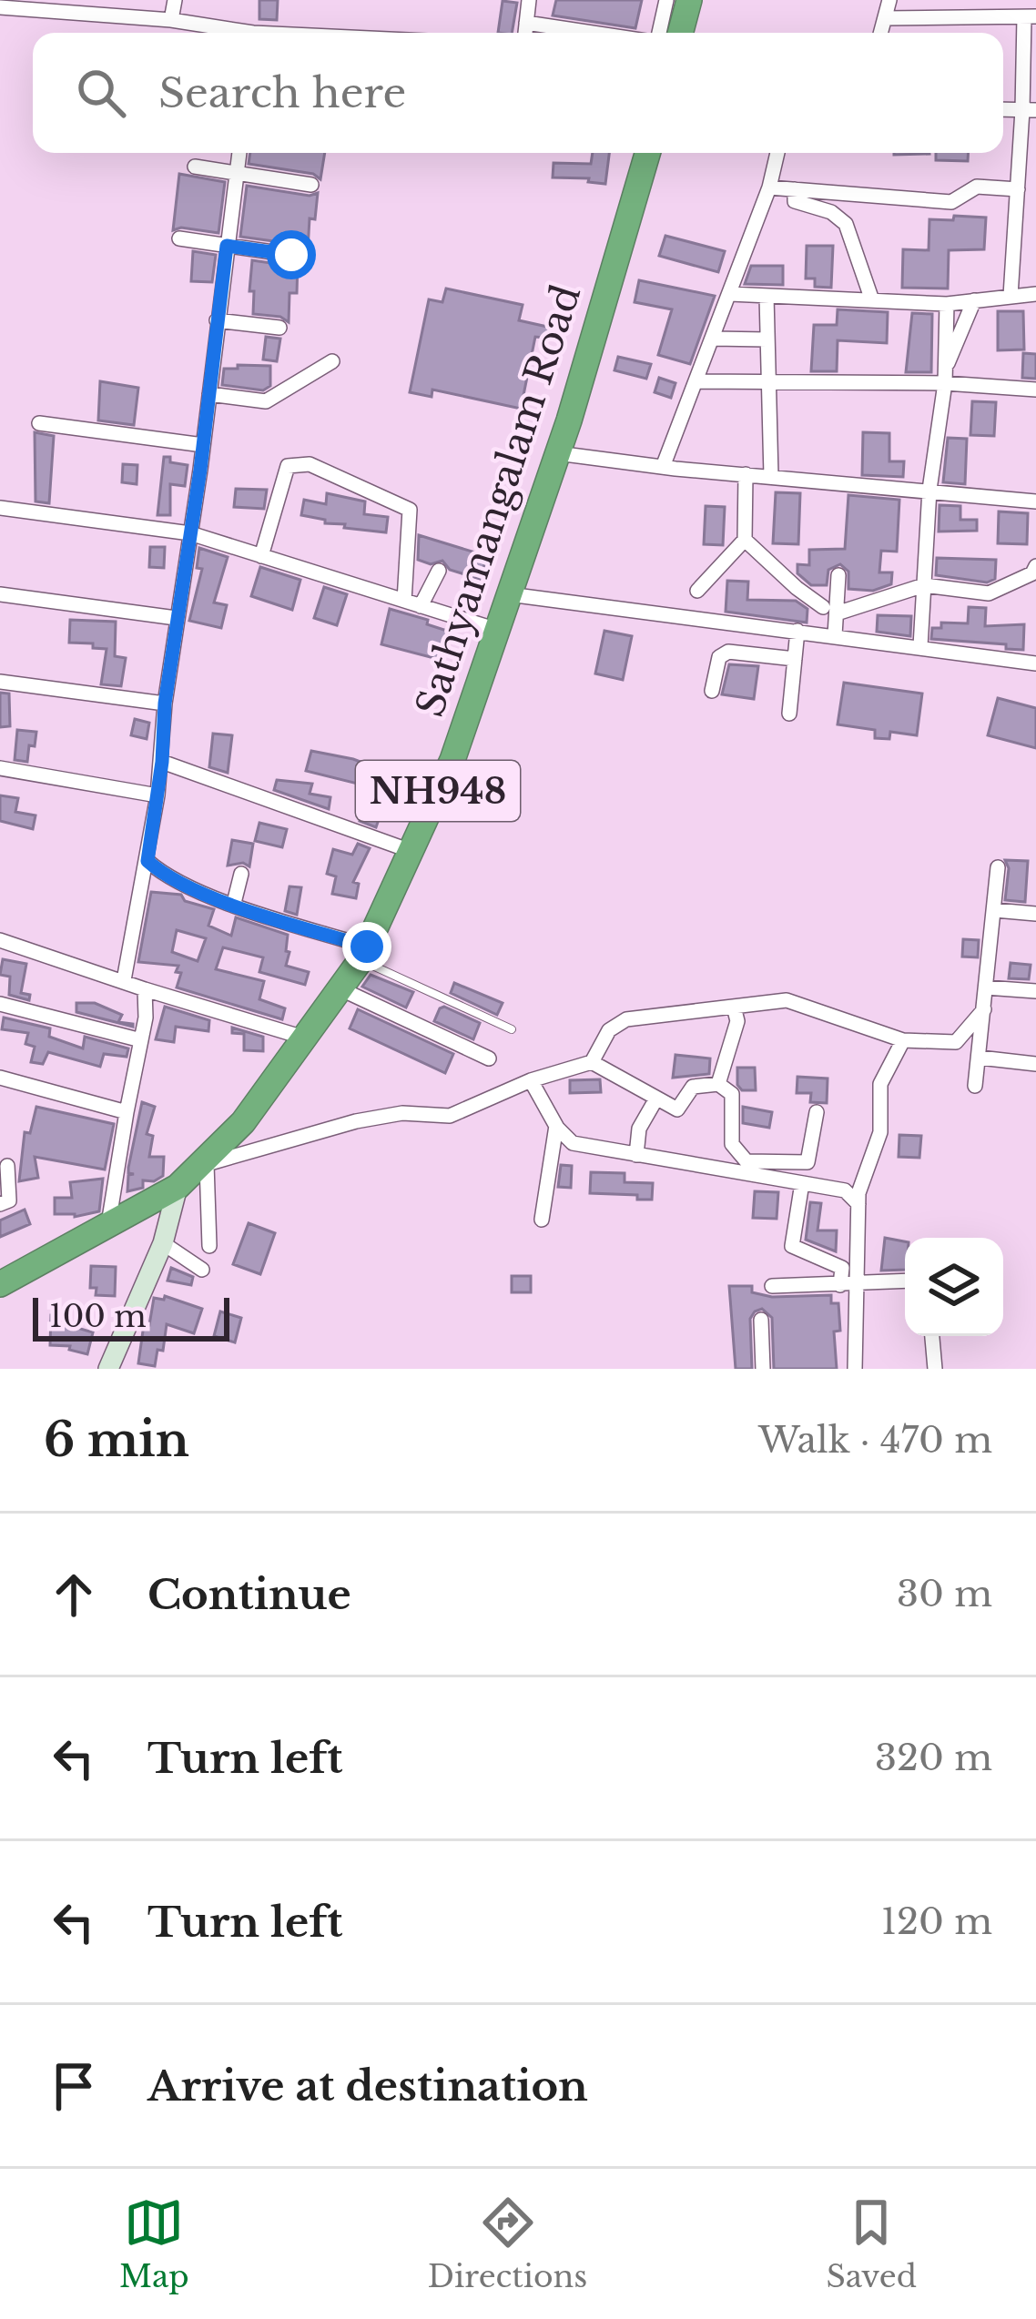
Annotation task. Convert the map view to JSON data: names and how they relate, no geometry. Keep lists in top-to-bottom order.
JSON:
{
  "streets": {
    "highway": ["Sathyamangalam Road", "NH948"]
  },
  "scale_bar": "100 m",
  "page": {
    "search": "Search here",
    "scale": "100 m",
    "heading": ["6 min", "Walk · 470 m"],
    "list": [
      ["Continue", "30 m"],
      ["Turn left", "320 m"],
      ["Turn left", "120 m"],
      "Arrive at destination"
    ],
    "nav": ["Map", "Directions", "Saved"]
  }
}
